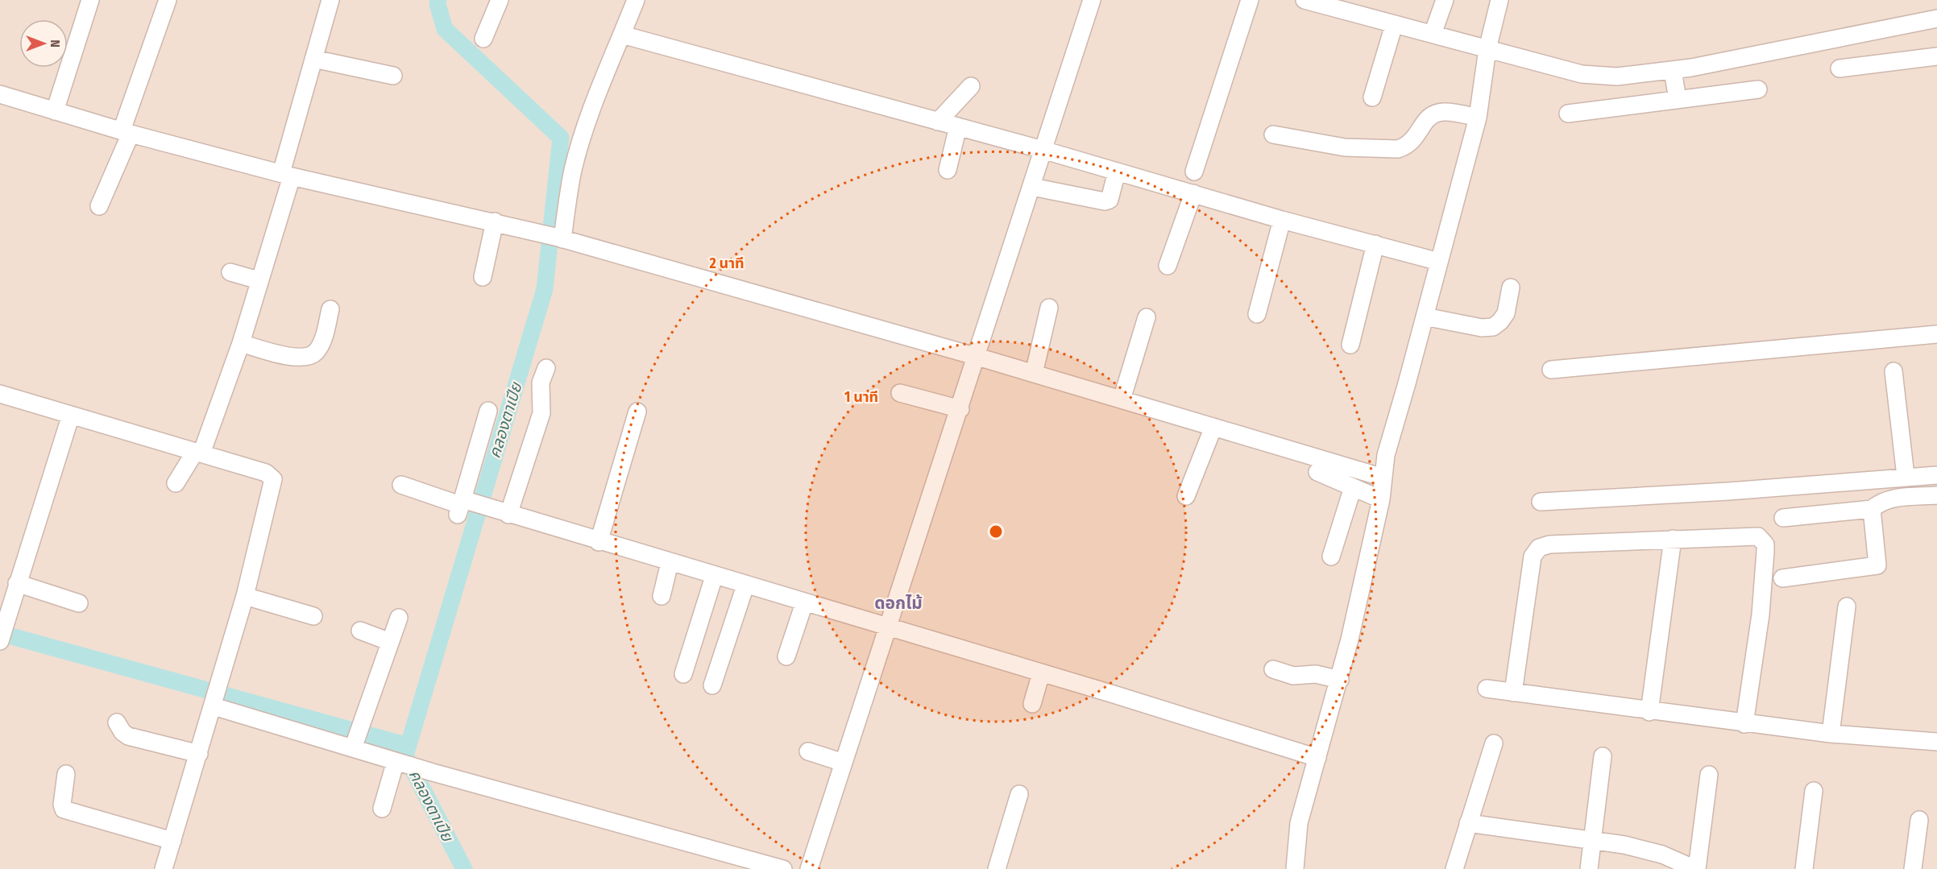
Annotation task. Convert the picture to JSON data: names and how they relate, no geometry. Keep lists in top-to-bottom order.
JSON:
{
  "districts": ["ดอกไม้"],
  "water": ["คลองตาเปีย"],
  "north": "right",
  "rings": ["2 นาที", "1 นาที"]
}
